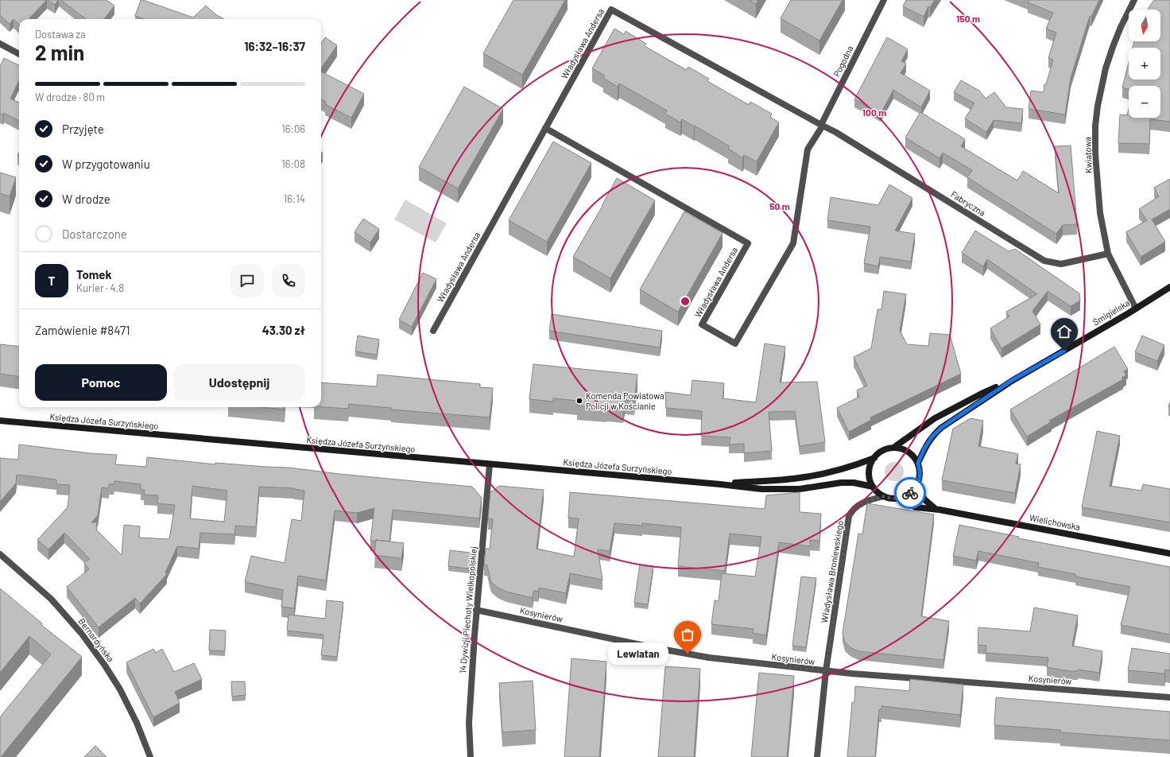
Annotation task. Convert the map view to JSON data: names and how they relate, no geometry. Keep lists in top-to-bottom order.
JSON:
{
  "streets": {
    "street": [
      "Władysława Andersa",
      "Pogodna",
      "Kwiatowa",
      "Fabryczna",
      "Śmigielska",
      "Księdza Józefa Surzyńskiego",
      "Wielichowska",
      "Władysława Broniewskiego",
      "14 Dywizji Piechoty Wielkopolskiej",
      "Kosynierów",
      "Bernardyńska"
    ]
  },
  "crossings": [
    ["Władysława Andersa", "Pogodna"],
    ["Władysława Andersa", "Fabryczna"],
    ["Pogodna", "Fabryczna"],
    ["Kwiatowa", "Fabryczna"],
    ["Kwiatowa", "Śmigielska"],
    ["Śmigielska", "Księdza Józefa Surzyńskiego"],
    ["Śmigielska", "Wielichowska"],
    ["Śmigielska", "Władysława Broniewskiego"],
    ["Księdza Józefa Surzyńskiego", "Wielichowska"],
    ["Księdza Józefa Surzyńskiego", "Władysława Broniewskiego"],
    ["Księdza Józefa Surzyńskiego", "14 Dywizji Piechoty Wielkopolskiej"],
    ["Wielichowska", "Władysława Broniewskiego"],
    ["Władysława Broniewskiego", "Kosynierów"],
    ["14 Dywizji Piechoty Wielkopolskiej", "Kosynierów"]
  ],
  "places": ["Komenda Powiatowa Policji w Kościanie", "Lewiatan"],
  "north": "bottom",
  "page": {
    "map_buttons": ["+", "−"],
    "heading": ["2 min", "Dostawa za", "16:32–16:37"],
    "panel": [
      "Tomek",
      "Kurier · 4.8",
      "Zamówienie #8471",
      "43.30 zł"
    ],
    "bar": "W drodze · 80 m",
    "list": [
      ["Przyjęte", "16:06"],
      ["W przygotowaniu", "16:08"],
      ["W drodze", "16:14"],
      "Dostarczone"
    ],
    "round": "T",
    "buttons": ["Pomoc", "Udostępnij"],
    "bubble": "Lewiatan"
  },
  "rings": ["150 m", "100 m", "50 m"]
}
